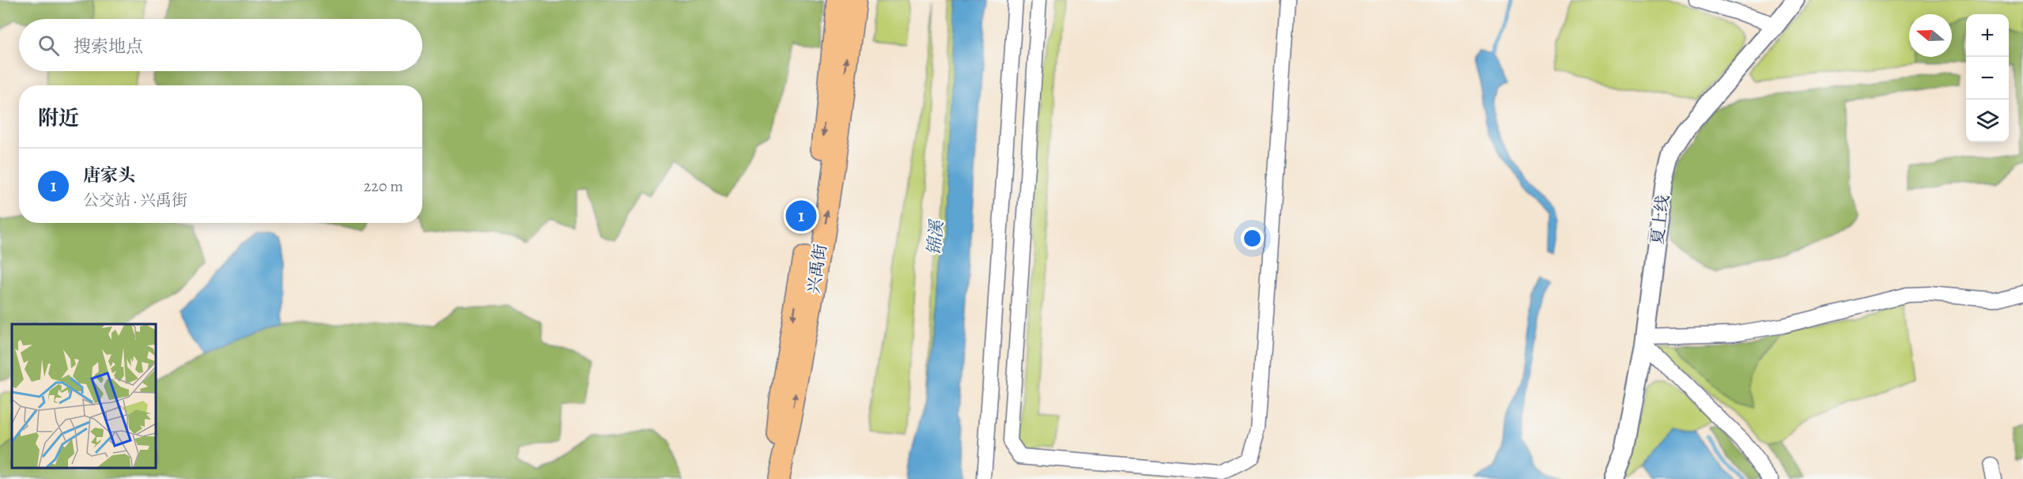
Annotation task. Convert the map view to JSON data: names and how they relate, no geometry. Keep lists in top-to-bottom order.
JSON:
{
  "streets": {
    "main road": ["兴禹街"],
    "street": ["夏上线"]
  },
  "water": ["锦溪"],
  "north": "left",
  "page": {
    "map_buttons": ["+", "−"],
    "search": "搜索地点",
    "heading": "附近",
    "list": [
      {
        "mark": "1",
        "name": "唐家头",
        "note": "公交站 · 兴禹街",
        "value": "220 m"
      }
    ],
    "pins": "1"
  }
}
